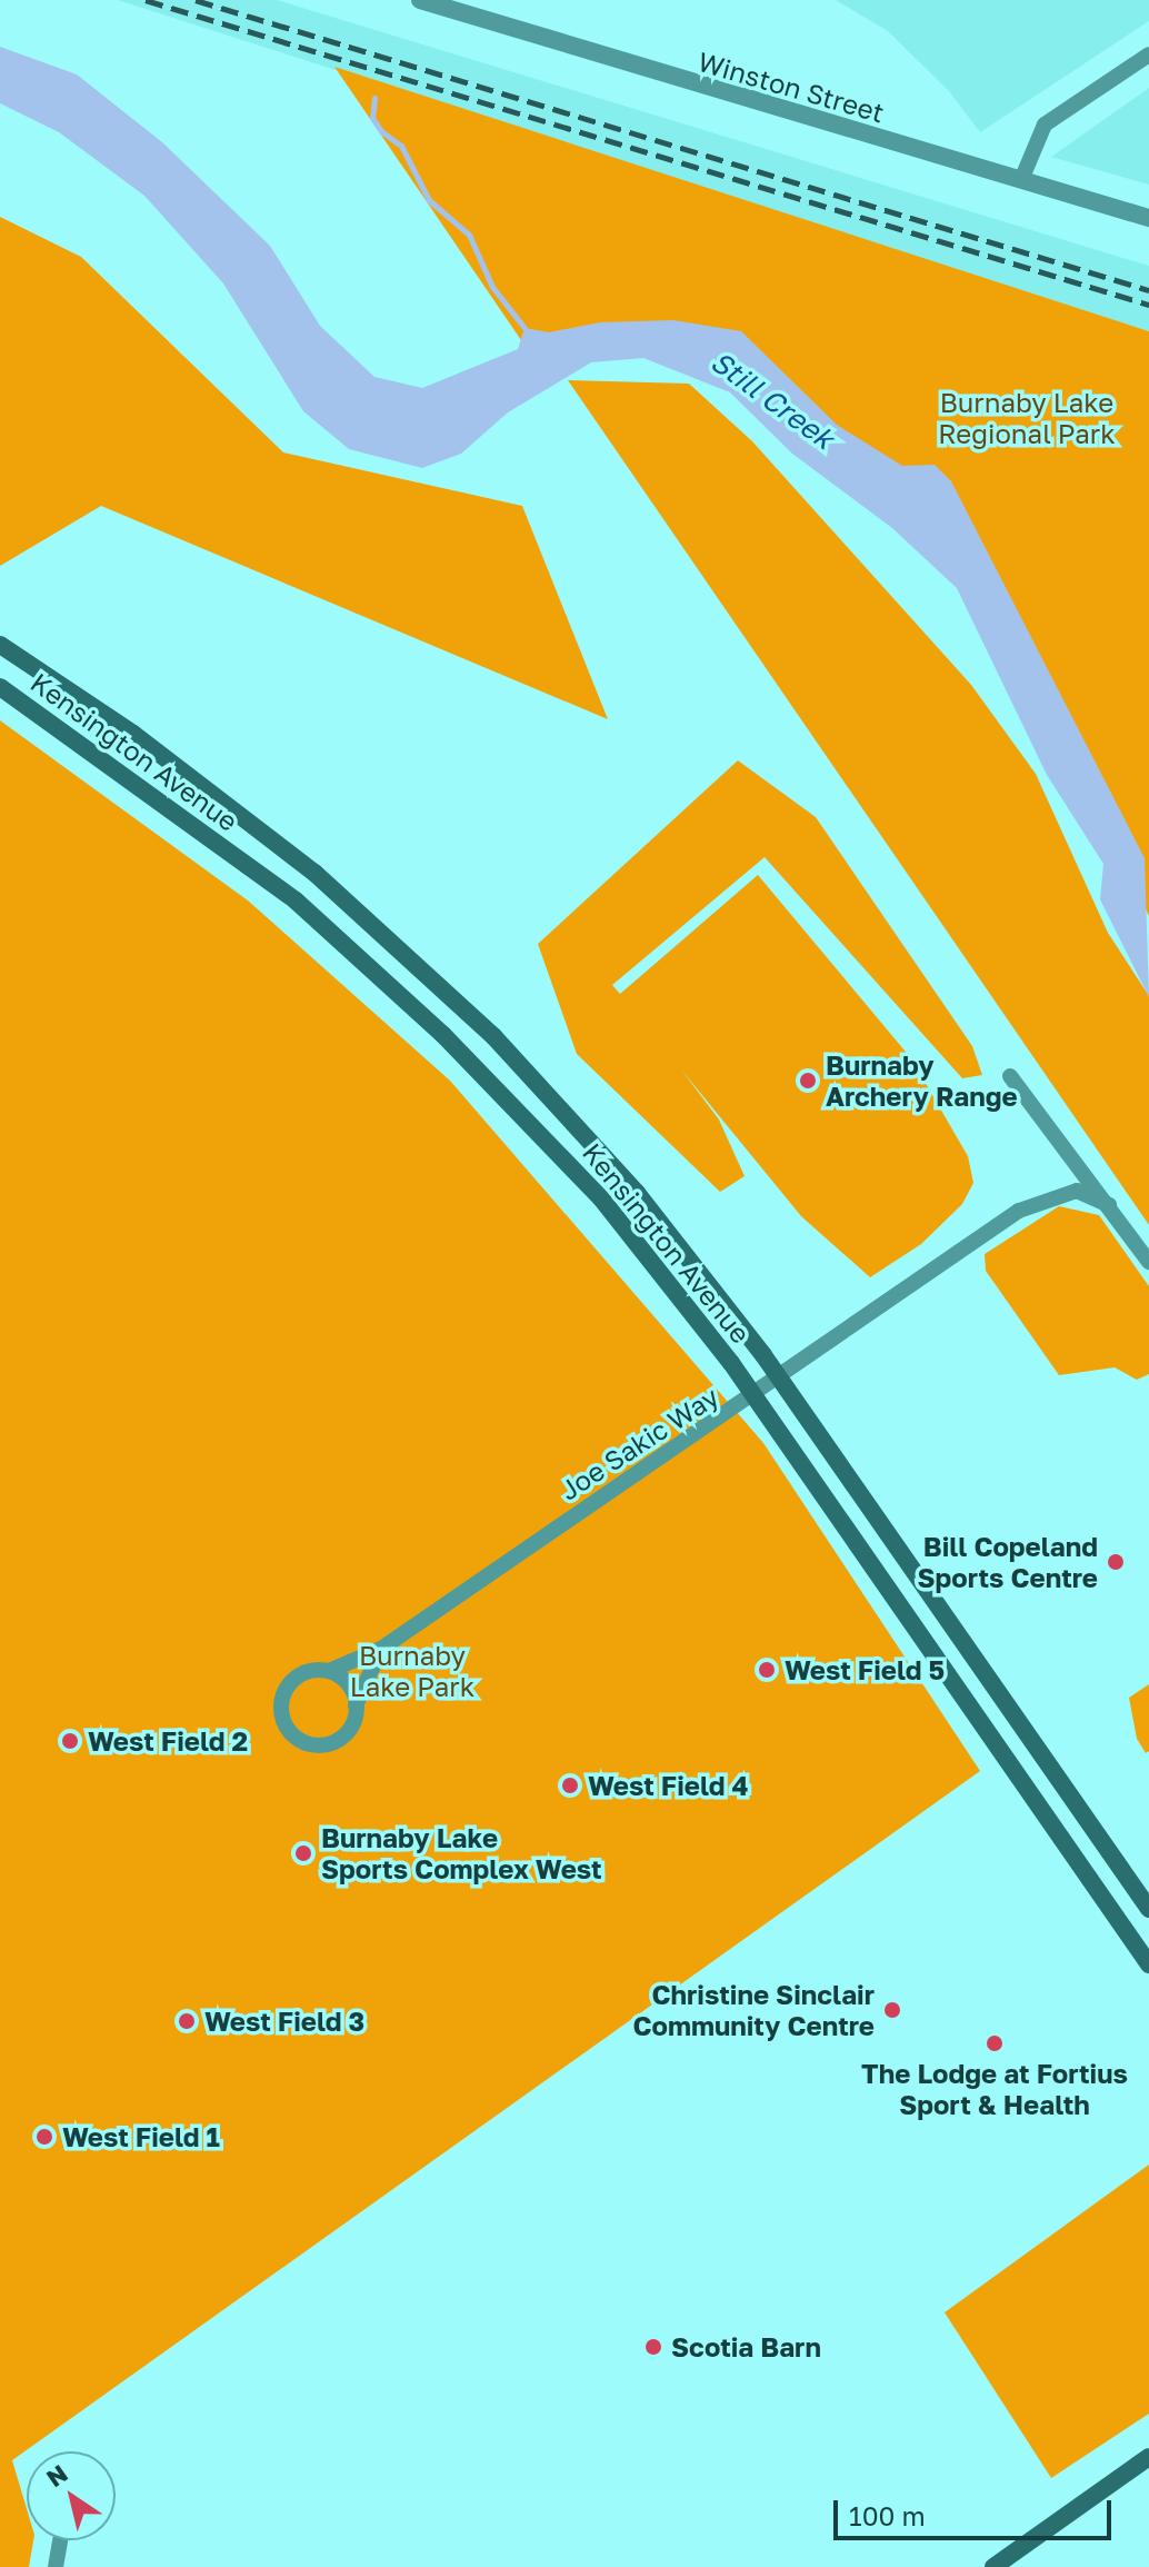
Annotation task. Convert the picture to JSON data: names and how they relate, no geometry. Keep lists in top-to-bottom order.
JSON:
{
  "streets": {
    "main road": ["Kensington Avenue"],
    "street": ["Winston Street", "Joe Sakic Way"]
  },
  "crossings": [
    ["Kensington Avenue", "Joe Sakic Way"]
  ],
  "water": ["Still Creek"],
  "parks": ["Burnaby Lake Regional Park", "Burnaby Lake Park"],
  "places": [
    "Burnaby Archery Range",
    "Bill Copeland Sports Centre",
    "West Field 5",
    "West Field 2",
    "West Field 4",
    "Burnaby Lake Sports Complex West",
    "Christine Sinclair Community Centre",
    "West Field 3",
    "The Lodge at Fortius Sport & Health",
    "West Field 1",
    "Scotia Barn"
  ],
  "scale_bar": "100 m",
  "north": "top left"
}
